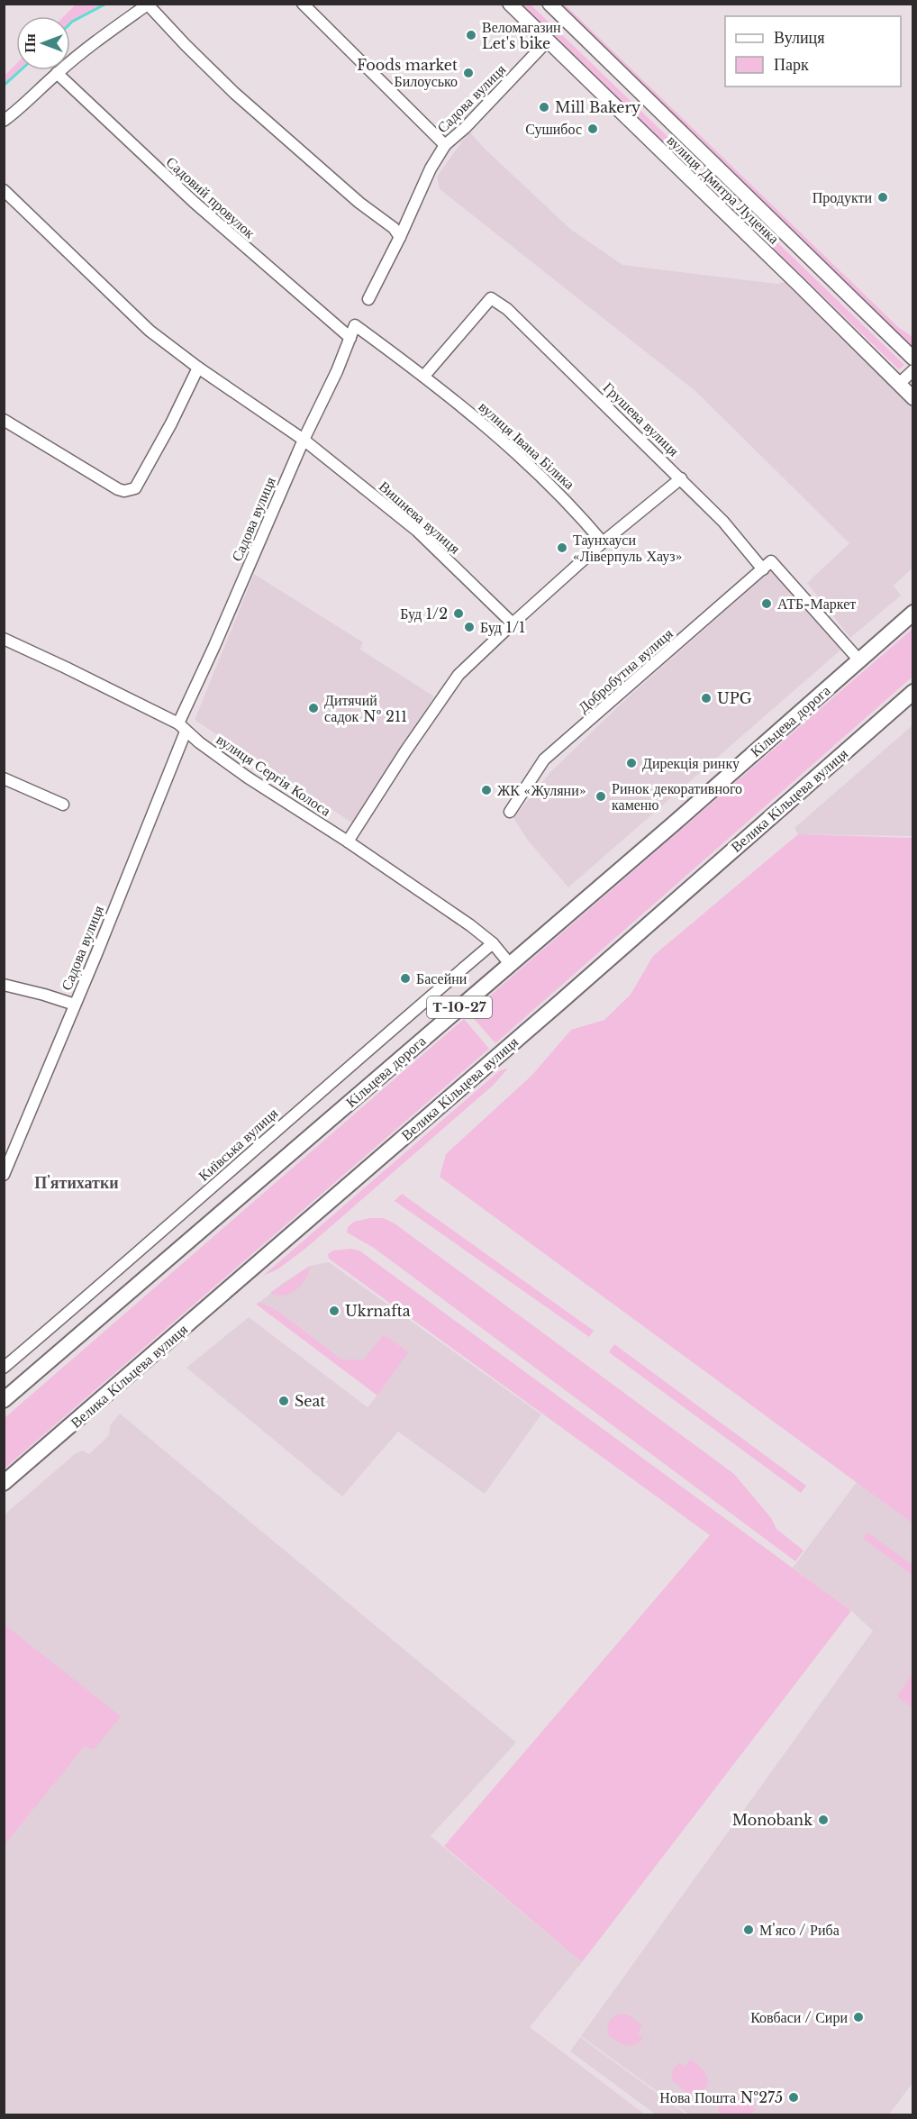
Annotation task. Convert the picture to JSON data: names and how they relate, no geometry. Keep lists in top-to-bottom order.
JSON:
{
  "streets": {
    "highway": ["Кільцева дорога", "Велика Кільцева вулиця", "Т-10-27"],
    "main road": ["вулиця Дмитра Луценка"],
    "street": [
      "Садова вулиця",
      "Садовий провулок",
      "Грушева вулиця",
      "вулиця Івана Білика",
      "Вишнева вулиця",
      "Добробутна вулиця",
      "вулиця Сергія Колоса",
      "Київська вулиця"
    ]
  },
  "crossings": [
    ["Садова вулиця", "вулиця Дмитра Луценка"],
    ["Садова вулиця", "Садовий провулок"],
    ["Садова вулиця", "вулиця Івана Білика"],
    ["Садова вулиця", "Вишнева вулиця"],
    ["Садова вулиця", "вулиця Сергія Колоса"],
    ["Грушева вулиця", "вулиця Івана Білика"],
    ["Грушева вулиця", "Добробутна вулиця"],
    ["Добробутна вулиця", "Кільцева дорога"],
    ["Кільцева дорога", "вулиця Сергія Колоса"],
    ["вулиця Сергія Колоса", "Київська вулиця"]
  ],
  "districts": ["Пʼятихатки"],
  "places": [
    "Веломагазин Let's bike",
    "Foods market Билоусько",
    "Mill Bakery",
    "Сушибос",
    "Продукти",
    "Таунхауси «Ліверпуль Хауз»",
    "АТБ-Маркет",
    "Буд 1/2",
    "Буд 1/1",
    "UPG",
    "Дитячий садок № 211",
    "Дирекція ринку",
    "ЖК «Жуляни»",
    "Ринок декоративного каменю",
    "Басейни",
    "Ukrnafta",
    "Seat",
    "Monobank",
    "М'ясо / Риба",
    "Ковбаси / Сири",
    "Нова Пошта №275"
  ],
  "legend": ["Вулиця", "Парк"],
  "north": "left"
}
